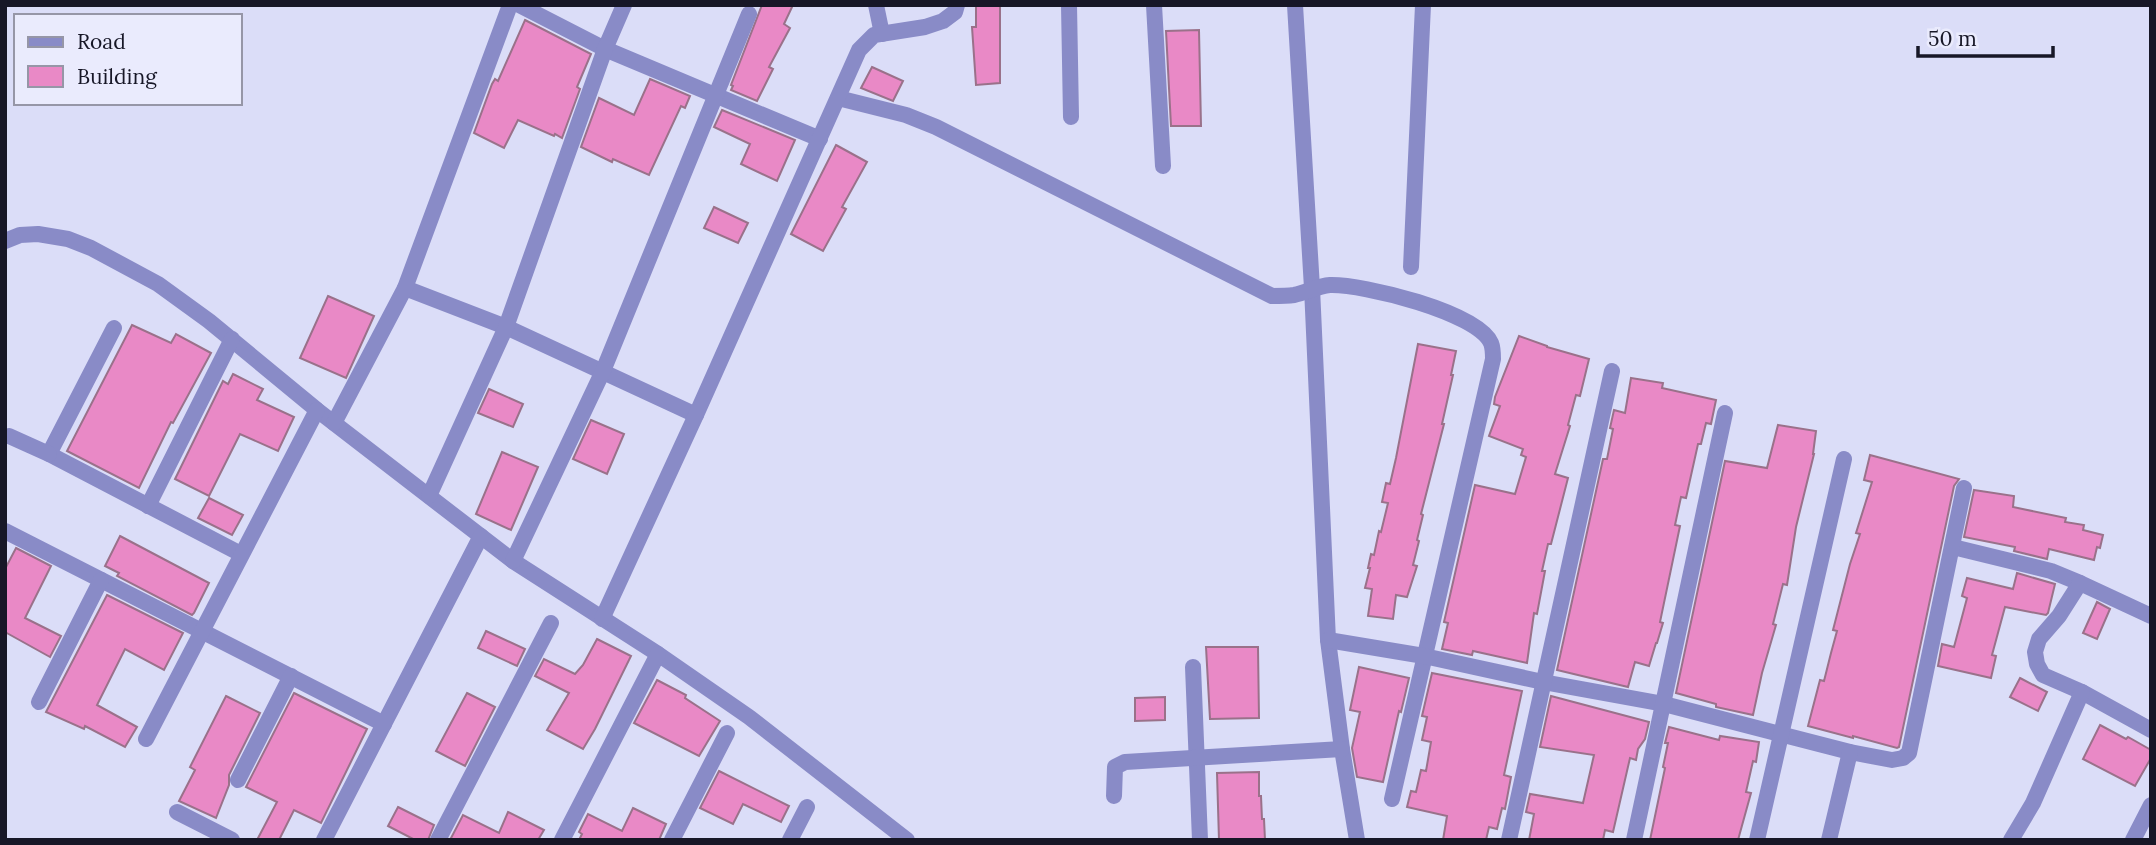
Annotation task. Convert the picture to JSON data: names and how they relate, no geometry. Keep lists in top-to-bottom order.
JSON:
{
  "legend": ["Road", "Building"],
  "scale_bar": "50 m"
}
